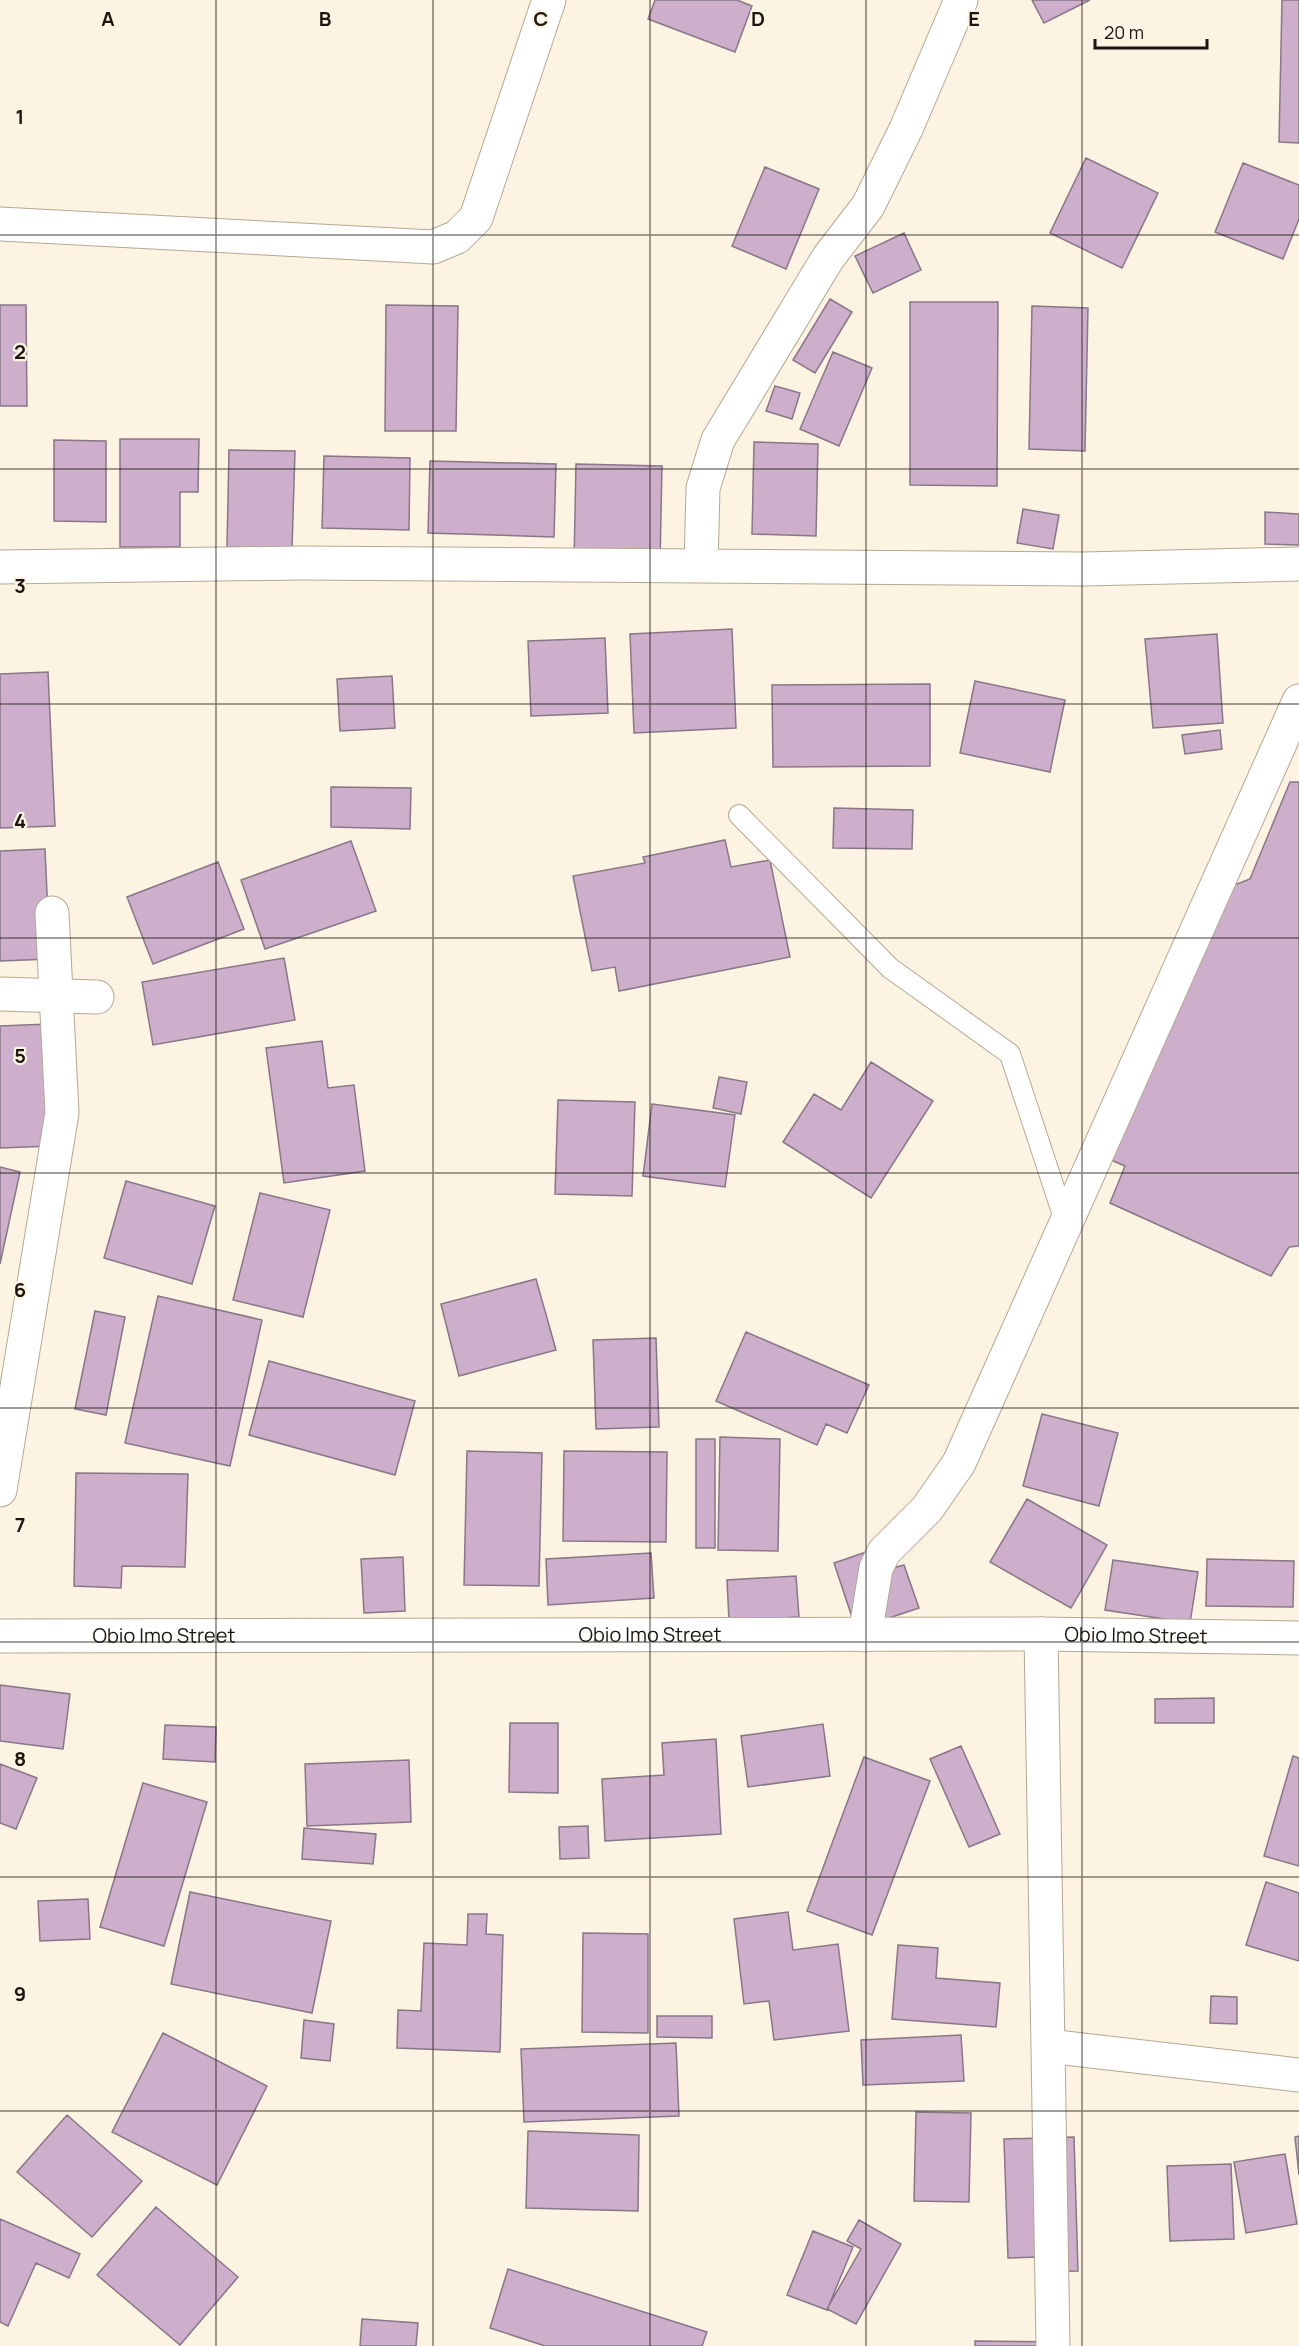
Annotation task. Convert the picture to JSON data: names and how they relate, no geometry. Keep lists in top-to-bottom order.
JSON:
{
  "streets": {
    "street": ["Obio Imo Street"]
  },
  "scale_bar": "20 m",
  "grid": {
    "columns": [
      "A",
      "B",
      "C",
      "D",
      "E"
    ],
    "rows": [
      "1",
      "2",
      "3",
      "4",
      "5",
      "6",
      "7",
      "8",
      "9"
    ]
  }
}
